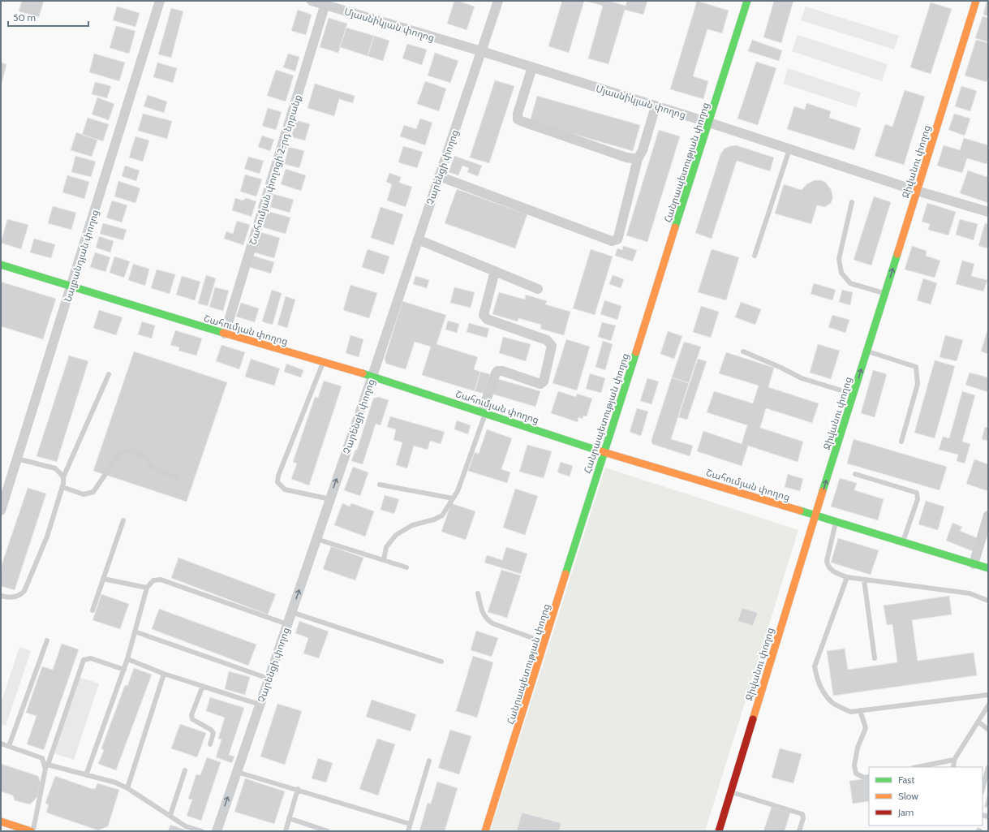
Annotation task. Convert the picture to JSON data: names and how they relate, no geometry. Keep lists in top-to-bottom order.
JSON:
{
  "streets": {
    "main road": ["Ջիվանու փողոց", "Հանրապետության փողոց", "Շահումյան փողոց"],
    "street": [
      "Մյասնիկյան փողոց",
      "Չարենցի փողոց",
      "Շահումյան փողոցի 2-րդ նրբանք",
      "Նալբանդյան փողոց"
    ]
  },
  "crossings": [
    ["Մյասնիկյան փողոց", "Ջիվանու փողոց"],
    ["Մյասնիկյան փողոց", "Հանրապետության փողոց"],
    ["Մյասնիկյան փողոց", "Չարենցի փողոց"],
    ["Մյասնիկյան փողոց", "Շահումյան փողոցի 2-րդ նրբանք"],
    ["Ջիվանու փողոց", "Շահումյան փողոց"],
    ["Հանրապետության փողոց", "Շահումյան փողոց"],
    ["Չարենցի փողոց", "Շահումյան փողոց"],
    ["Շահումյան փողոցի 2-րդ նրբանք", "Շահումյան փողոց"],
    ["Նալբանդյան փողոց", "Շահումյան փողոց"]
  ],
  "legend": ["Fast", "Slow", "Jam"],
  "scale_bar": "50 m"
}
